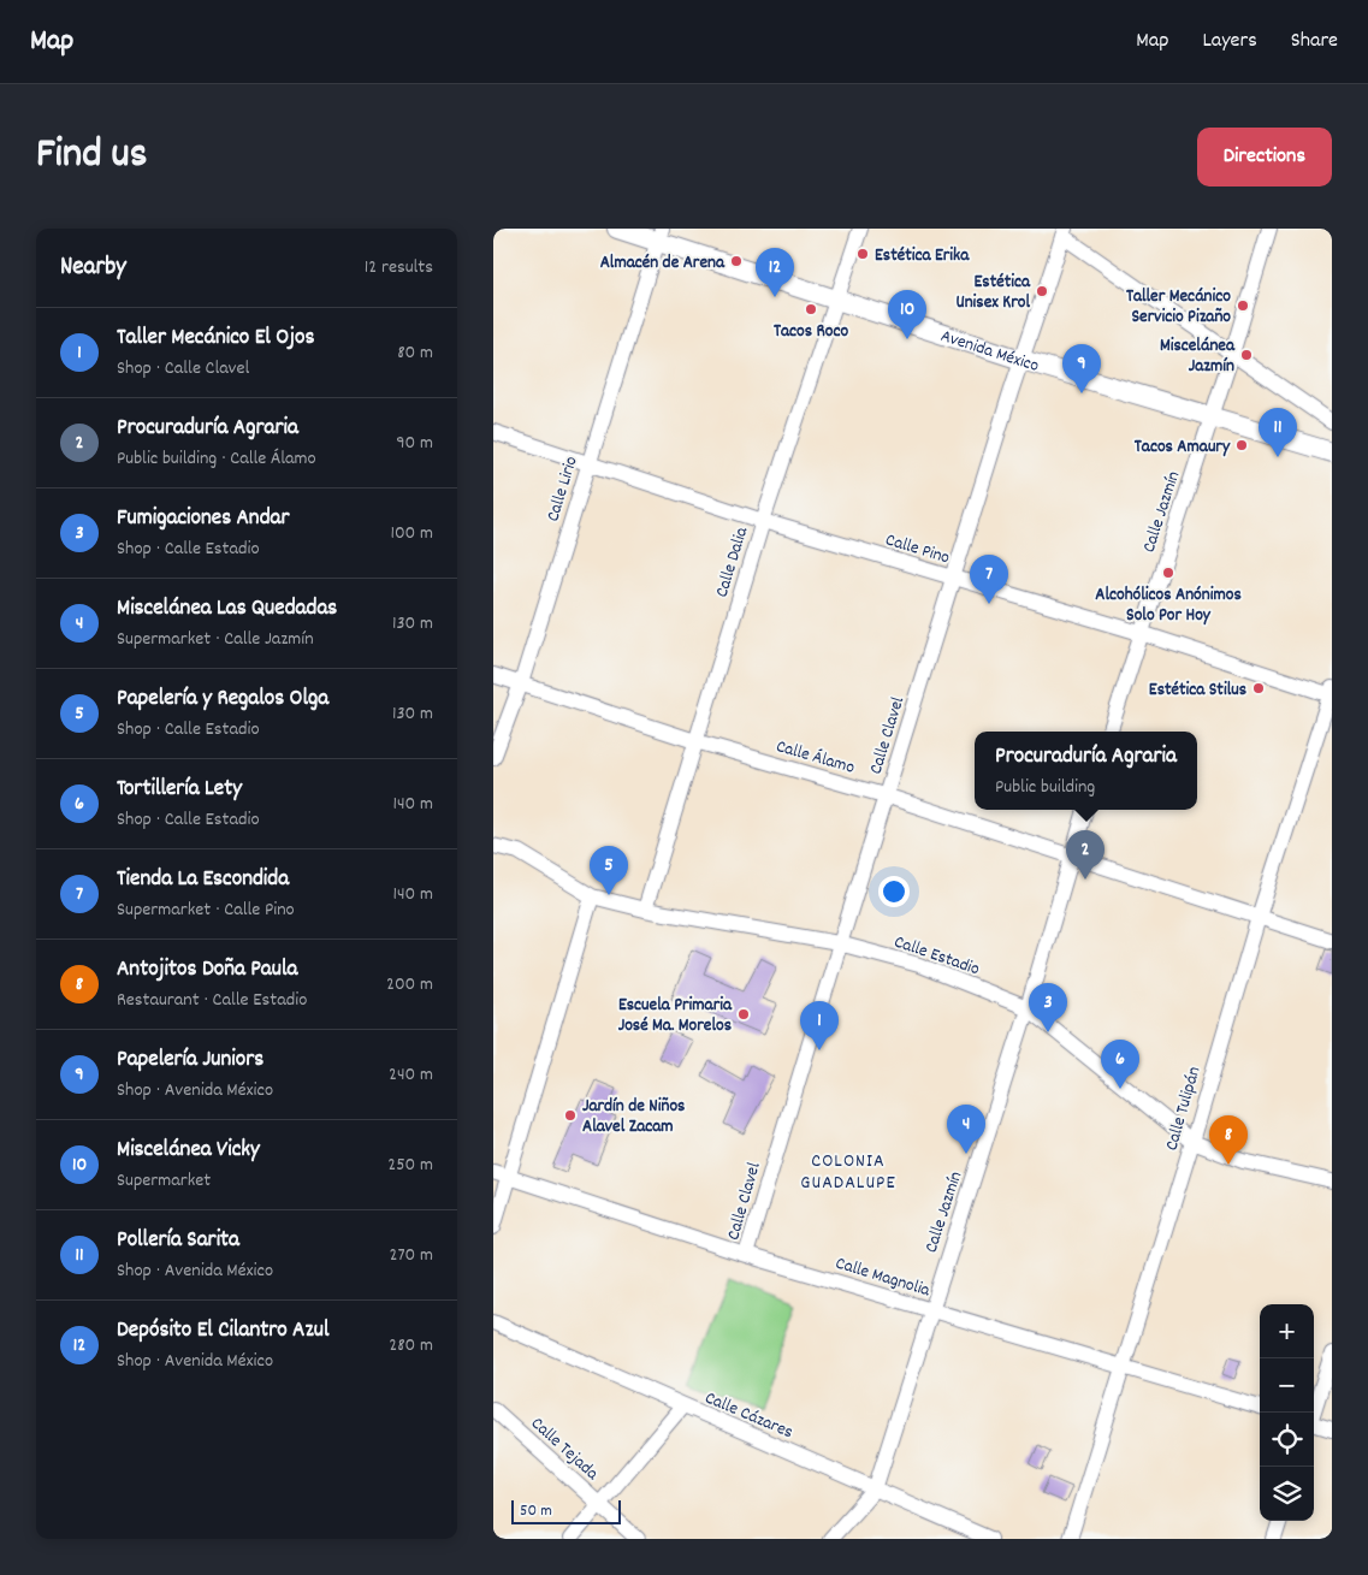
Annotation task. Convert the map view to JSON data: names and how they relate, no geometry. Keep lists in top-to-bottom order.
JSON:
{
  "streets": {
    "street": [
      "Avenida México",
      "Calle Lirio",
      "Calle Jazmín",
      "Calle Pino",
      "Calle Dalia",
      "Calle Clavel",
      "Calle Álamo",
      "Calle Estadio",
      "Calle Tulipán",
      "Calle Magnolia",
      "Calle Cázares",
      "Calle Tejada"
    ]
  },
  "crossings": [
    ["Avenida México", "Calle Lirio"],
    ["Avenida México", "Calle Jazmín"],
    ["Avenida México", "Calle Dalia"],
    ["Avenida México", "Calle Clavel"],
    ["Calle Lirio", "Calle Pino"],
    ["Calle Lirio", "Calle Álamo"],
    ["Calle Jazmín", "Calle Pino"],
    ["Calle Jazmín", "Calle Álamo"],
    ["Calle Jazmín", "Calle Estadio"],
    ["Calle Jazmín", "Calle Magnolia"],
    ["Calle Jazmín", "Calle Cázares"],
    ["Calle Pino", "Calle Dalia"],
    ["Calle Pino", "Calle Clavel"],
    ["Calle Pino", "Calle Tulipán"],
    ["Calle Dalia", "Calle Álamo"],
    ["Calle Dalia", "Calle Estadio"],
    ["Calle Clavel", "Calle Álamo"],
    ["Calle Clavel", "Calle Estadio"],
    ["Calle Clavel", "Calle Magnolia"],
    ["Calle Álamo", "Calle Tulipán"],
    ["Calle Estadio", "Calle Tulipán"],
    ["Calle Tulipán", "Calle Magnolia"]
  ],
  "districts": ["COLONIA GUADALUPE"],
  "places": [
    "Estética Erika",
    "Almacén de Arena",
    "Estética Unisex Krol",
    "Taller Mecánico Servicio Pizaño",
    "Tacos Roco",
    "Miscelánea Jazmín",
    "Tacos Amaury",
    "Alcohólicos Anónimos Solo Por Hoy",
    "Estética Stilus",
    "Escuela Primaria José Ma. Morelos",
    "Jardín de Niños Alavel Zacam"
  ],
  "scale_bar": "50 m",
  "page": {
    "header": "Map",
    "nav": ["Map", "Layers", "Share"],
    "title": "Find us",
    "buttons": "Directions",
    "heading": ["Nearby", "12 results"],
    "pins": [
      "12",
      "10",
      "9",
      "11",
      "7",
      "2",
      "5",
      "3",
      "1",
      "6",
      "4",
      "8"
    ],
    "list": [
      {
        "mark": "1",
        "name": "Taller Mecánico El Ojos",
        "note": "Shop · Calle Clavel",
        "value": "80 m"
      },
      {
        "mark": "2",
        "name": "Procuraduría Agraria",
        "note": "Public building · Calle Álamo",
        "value": "90 m"
      },
      {
        "mark": "3",
        "name": "Fumigaciones Andar",
        "note": "Shop · Calle Estadio",
        "value": "100 m"
      },
      {
        "mark": "4",
        "name": "Miscelánea Las Quedadas",
        "note": "Supermarket · Calle Jazmín",
        "value": "130 m"
      },
      {
        "mark": "5",
        "name": "Papelería y Regalos Olga",
        "note": "Shop · Calle Estadio",
        "value": "130 m"
      },
      {
        "mark": "6",
        "name": "Tortillería Lety",
        "note": "Shop · Calle Estadio",
        "value": "140 m"
      },
      {
        "mark": "7",
        "name": "Tienda La Escondida",
        "note": "Supermarket · Calle Pino",
        "value": "140 m"
      },
      {
        "mark": "8",
        "name": "Antojitos Doña Paula",
        "note": "Restaurant · Calle Estadio",
        "value": "200 m"
      },
      {
        "mark": "9",
        "name": "Papelería Juniors",
        "note": "Shop · Avenida México",
        "value": "240 m"
      },
      {
        "mark": "10",
        "name": "Miscelánea Vicky",
        "note": "Supermarket",
        "value": "250 m"
      },
      {
        "mark": "11",
        "name": "Pollería Sarita",
        "note": "Shop · Avenida México",
        "value": "270 m"
      },
      {
        "mark": "12",
        "name": "Depósito El Cilantro Azul",
        "note": "Shop · Avenida México",
        "value": "280 m"
      }
    ],
    "popup": ["Procuraduría Agraria", "Public building"],
    "map_buttons": ["+", "−"],
    "scale": "50 m"
  }
}
